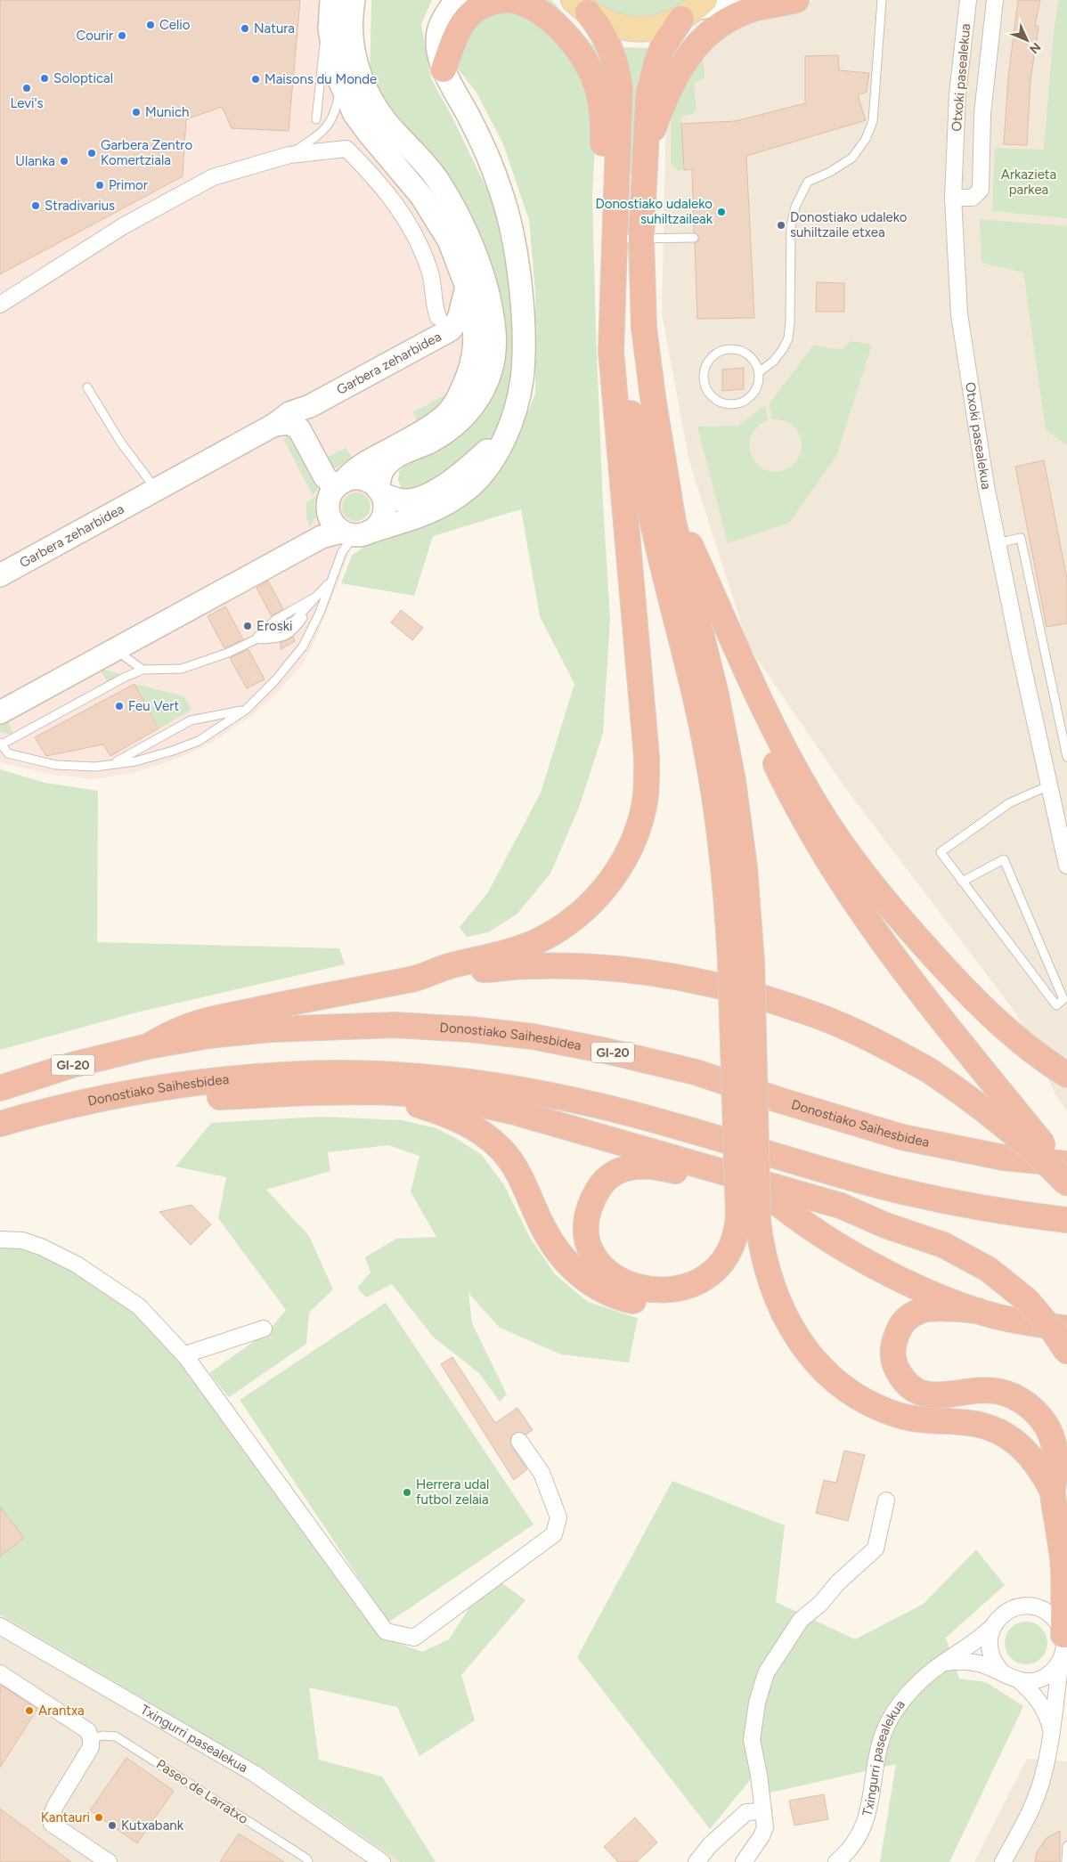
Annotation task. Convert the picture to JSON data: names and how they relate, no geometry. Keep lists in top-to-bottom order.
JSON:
{
  "streets": {
    "highway": ["Donostiako Saihesbidea", "GI-20"],
    "street": ["Otxoki pasealekua", "Garbera zeharbidea", "Txingurri pasealekua"],
    "lane": ["Paseo de Larratxo"]
  },
  "parks": ["Arkazieta parkea"],
  "places": [
    "Celio",
    "Natura",
    "Courir",
    "Soloptical",
    "Maisons du Monde",
    "Levi's",
    "Munich",
    "Garbera Zentro Komertziala",
    "Ulanka",
    "Primor",
    "Stradivarius",
    "Donostiako udaleko suhiltzaileak",
    "Donostiako udaleko suhiltzaile etxea",
    "Eroski",
    "Feu Vert",
    "Herrera udal futbol zelaia",
    "Arantxa",
    "Kantauri",
    "Kutxabank"
  ],
  "north": "bottom right"
}
